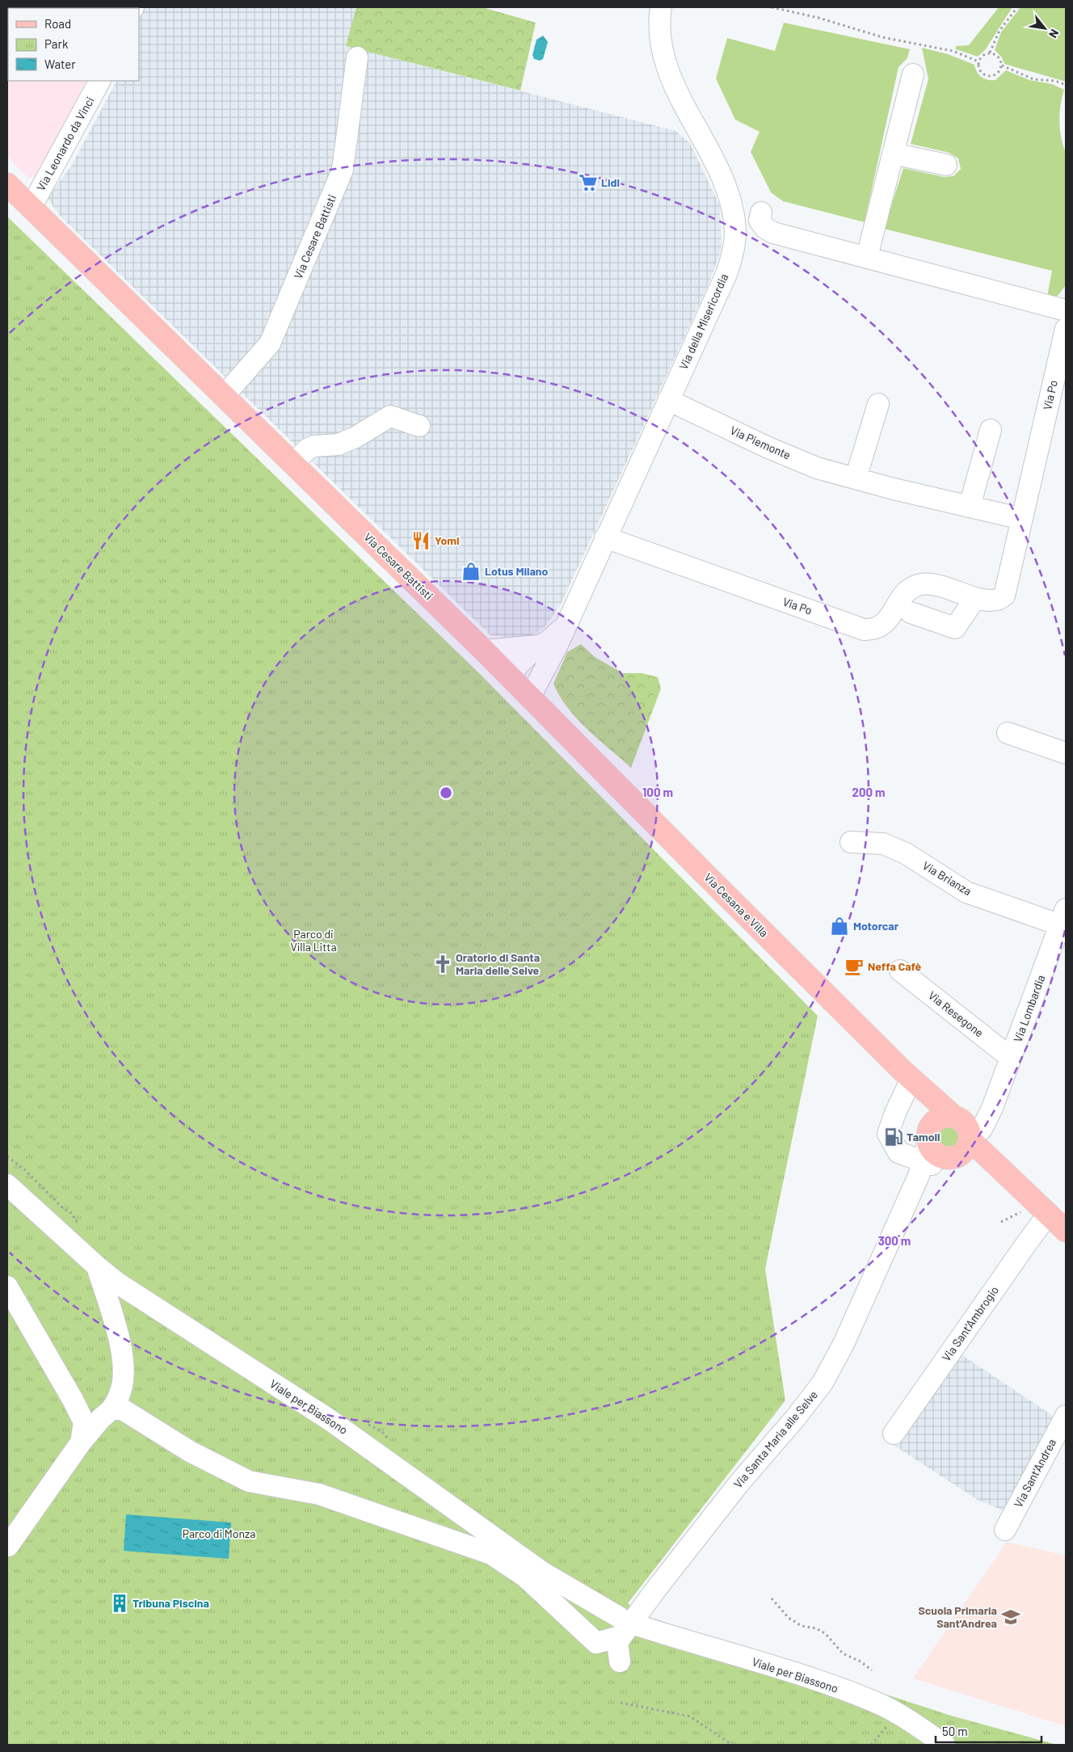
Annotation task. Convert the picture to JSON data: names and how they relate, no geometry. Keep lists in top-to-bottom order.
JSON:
{
  "streets": {
    "main road": ["Via Cesare Battisti", "Via Cesana e Villa"],
    "street": [
      "Via Leonardo da Vinci",
      "Via della Misericordia",
      "Via Po",
      "Via Piemonte",
      "Via Brianza",
      "Via Lombardia",
      "Via Resegone",
      "Via Sant'Ambrogio",
      "Viale per Biassono",
      "Via Santa Maria alle Selve",
      "Via Sant'Andrea"
    ]
  },
  "crossings": [
    ["Via Leonardo da Vinci", "Via Cesare Battisti"],
    ["Via Cesare Battisti", "Via della Misericordia"],
    ["Via Cesare Battisti", "Via Cesana e Villa"],
    ["Via della Misericordia", "Via Po"],
    ["Via della Misericordia", "Via Piemonte"],
    ["Via Po", "Via Piemonte"],
    ["Via Brianza", "Via Lombardia"],
    ["Via Cesana e Villa", "Via Lombardia"],
    ["Via Cesana e Villa", "Via Sant'Ambrogio"],
    ["Via Cesana e Villa", "Via Santa Maria alle Selve"],
    ["Via Lombardia", "Via Resegone"],
    ["Via Lombardia", "Via Santa Maria alle Selve"],
    ["Viale per Biassono", "Via Santa Maria alle Selve"]
  ],
  "parks": ["Parco di Villa Litta", "Parco di Monza"],
  "places": {
    "supermarket": ["Lidl"],
    "restaurant": ["Yomi"],
    "shop": ["Lotus Milano", "Motorcar"],
    "church": ["Oratorio di Santa Maria delle Selve"],
    "cafe": ["Neffa Cafè"],
    "fuel station": ["Tamoil"],
    "building": ["Tribuna Piscina"],
    "school or university": ["Scuola Primaria Sant'Andrea"]
  },
  "legend": ["Road", "Park", "Water"],
  "scale_bar": "50 m",
  "north": "bottom right",
  "rings": ["100 m", "200 m", "300 m"]
}
